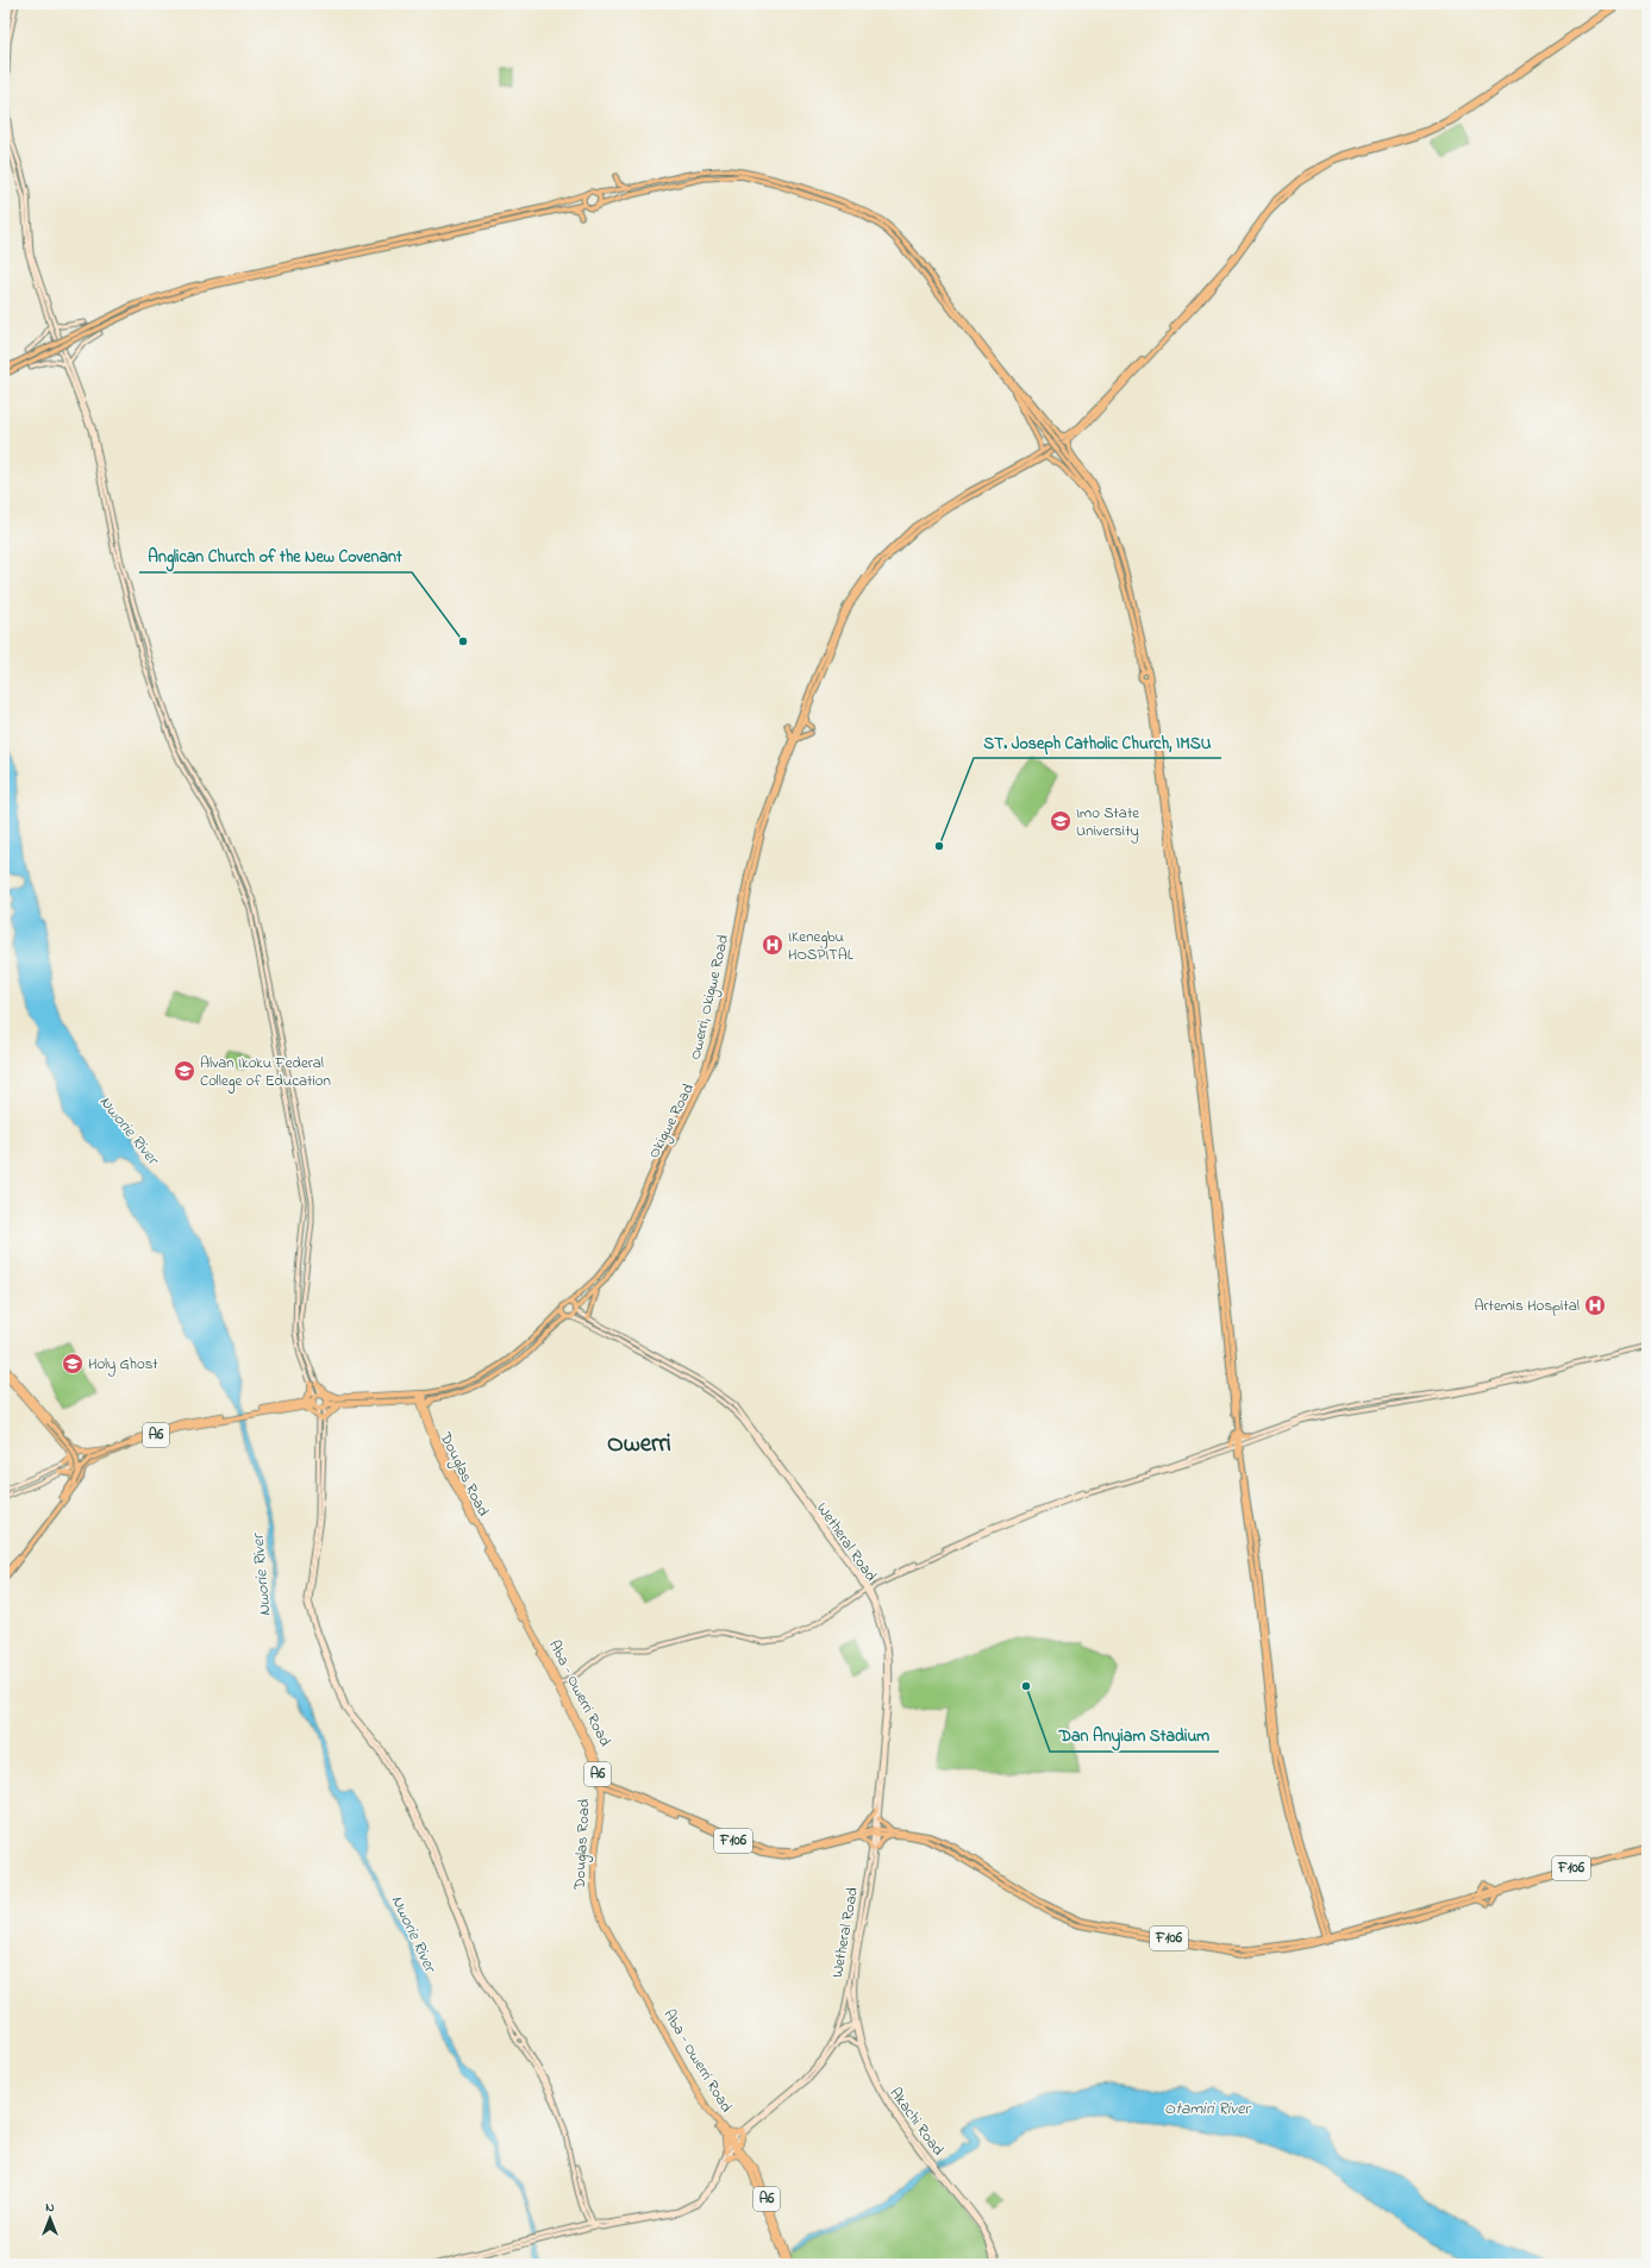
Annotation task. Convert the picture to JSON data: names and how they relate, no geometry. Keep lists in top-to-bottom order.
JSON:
{
  "streets": {
    "highway": ["A6", "Douglas Road"],
    "main road": [
      "Owerri, Okigwe Road",
      "Okigwe Road",
      "Wetheral Road",
      "F106",
      "Akachi Road"
    ]
  },
  "crossings": [
    ["Owerri, Okigwe Road", "Okigwe Road"],
    ["Okigwe Road", "Wetheral Road"],
    ["A6", "Douglas Road"],
    ["A6", "Wetheral Road"],
    ["Douglas Road", "Wetheral Road"],
    ["Douglas Road", "F106"],
    ["Wetheral Road", "F106"],
    ["Wetheral Road", "Akachi Road"]
  ],
  "districts": ["Owerri"],
  "water": ["Nworie River", "Otamiri River"],
  "places": {
    "other": ["Anglican Church of the New Covenant", "ST. Joseph Catholic Church, IMSU", "Dan Anyiam Stadium"],
    "school or university": ["Imo State University", "Alvan Ikoku Federal College of Education", "Holy Ghost"],
    "hospital": ["IKenegbu HOSPITAL", "Artemis Hospital"]
  },
  "north": "top"
}
